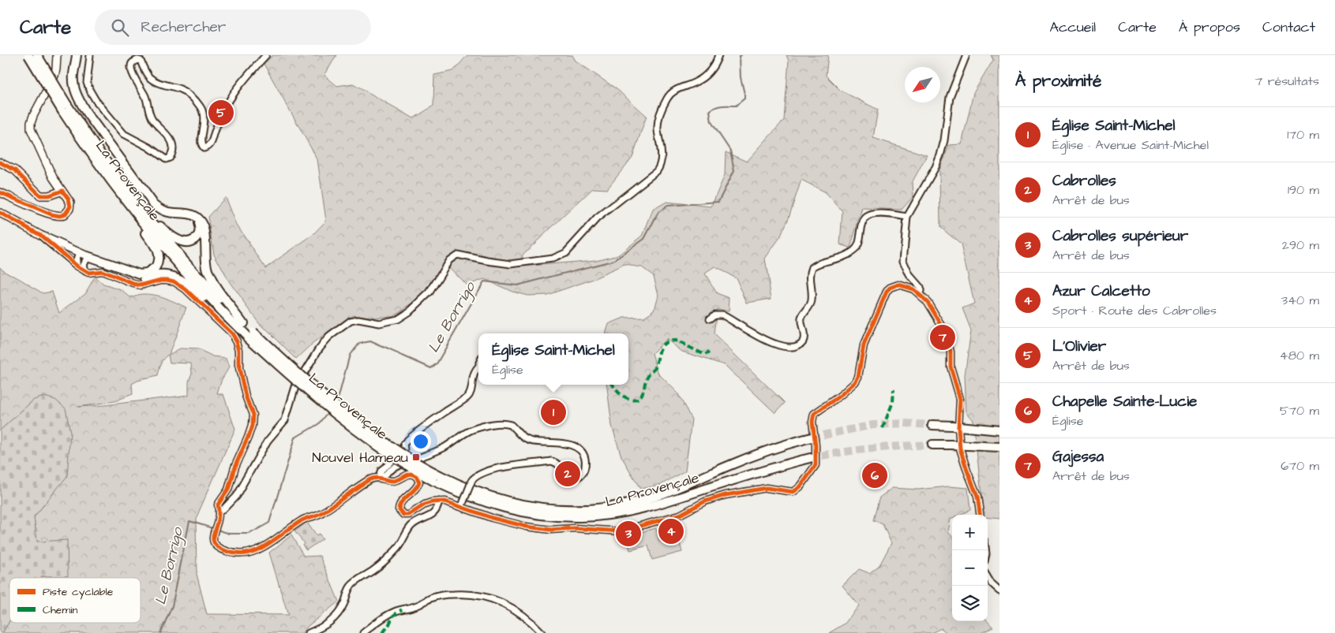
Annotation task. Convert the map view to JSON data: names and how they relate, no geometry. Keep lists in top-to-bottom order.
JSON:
{
  "streets": {
    "highway": ["La Provençale"]
  },
  "water": ["Le Borrigo"],
  "places": {
    "transit": ["Nouvel Hameau"]
  },
  "legend": ["Piste cyclable", "Chemin"],
  "north": "bottom left",
  "page": {
    "header": "Carte",
    "search": "Rechercher",
    "nav": [
      "Accueil",
      "Carte",
      "À propos",
      "Contact"
    ],
    "heading": ["À proximité", "7 résultats"],
    "pins": [
      "5",
      "7",
      "1",
      "2",
      "6",
      "4",
      "3"
    ],
    "list": [
      {
        "mark": "1",
        "name": "Église Saint-Michel",
        "note": "Église · Avenue Saint-Michel",
        "value": "170 m"
      },
      {
        "mark": "2",
        "name": "Cabrolles",
        "note": "Arrêt de bus",
        "value": "190 m"
      },
      {
        "mark": "3",
        "name": "Cabrolles supérieur",
        "note": "Arrêt de bus",
        "value": "290 m"
      },
      {
        "mark": "4",
        "name": "Azur Calcetto",
        "note": "Sport · Route des Cabrolles",
        "value": "340 m"
      },
      {
        "mark": "5",
        "name": "L'Olivier",
        "note": "Arrêt de bus",
        "value": "480 m"
      },
      {
        "mark": "6",
        "name": "Chapelle Sainte-Lucie",
        "note": "Église",
        "value": "570 m"
      },
      {
        "mark": "7",
        "name": "Gajessa",
        "note": "Arrêt de bus",
        "value": "670 m"
      }
    ],
    "popup": ["Église Saint-Michel", "Église"],
    "map_buttons": ["+", "−"]
  }
}
